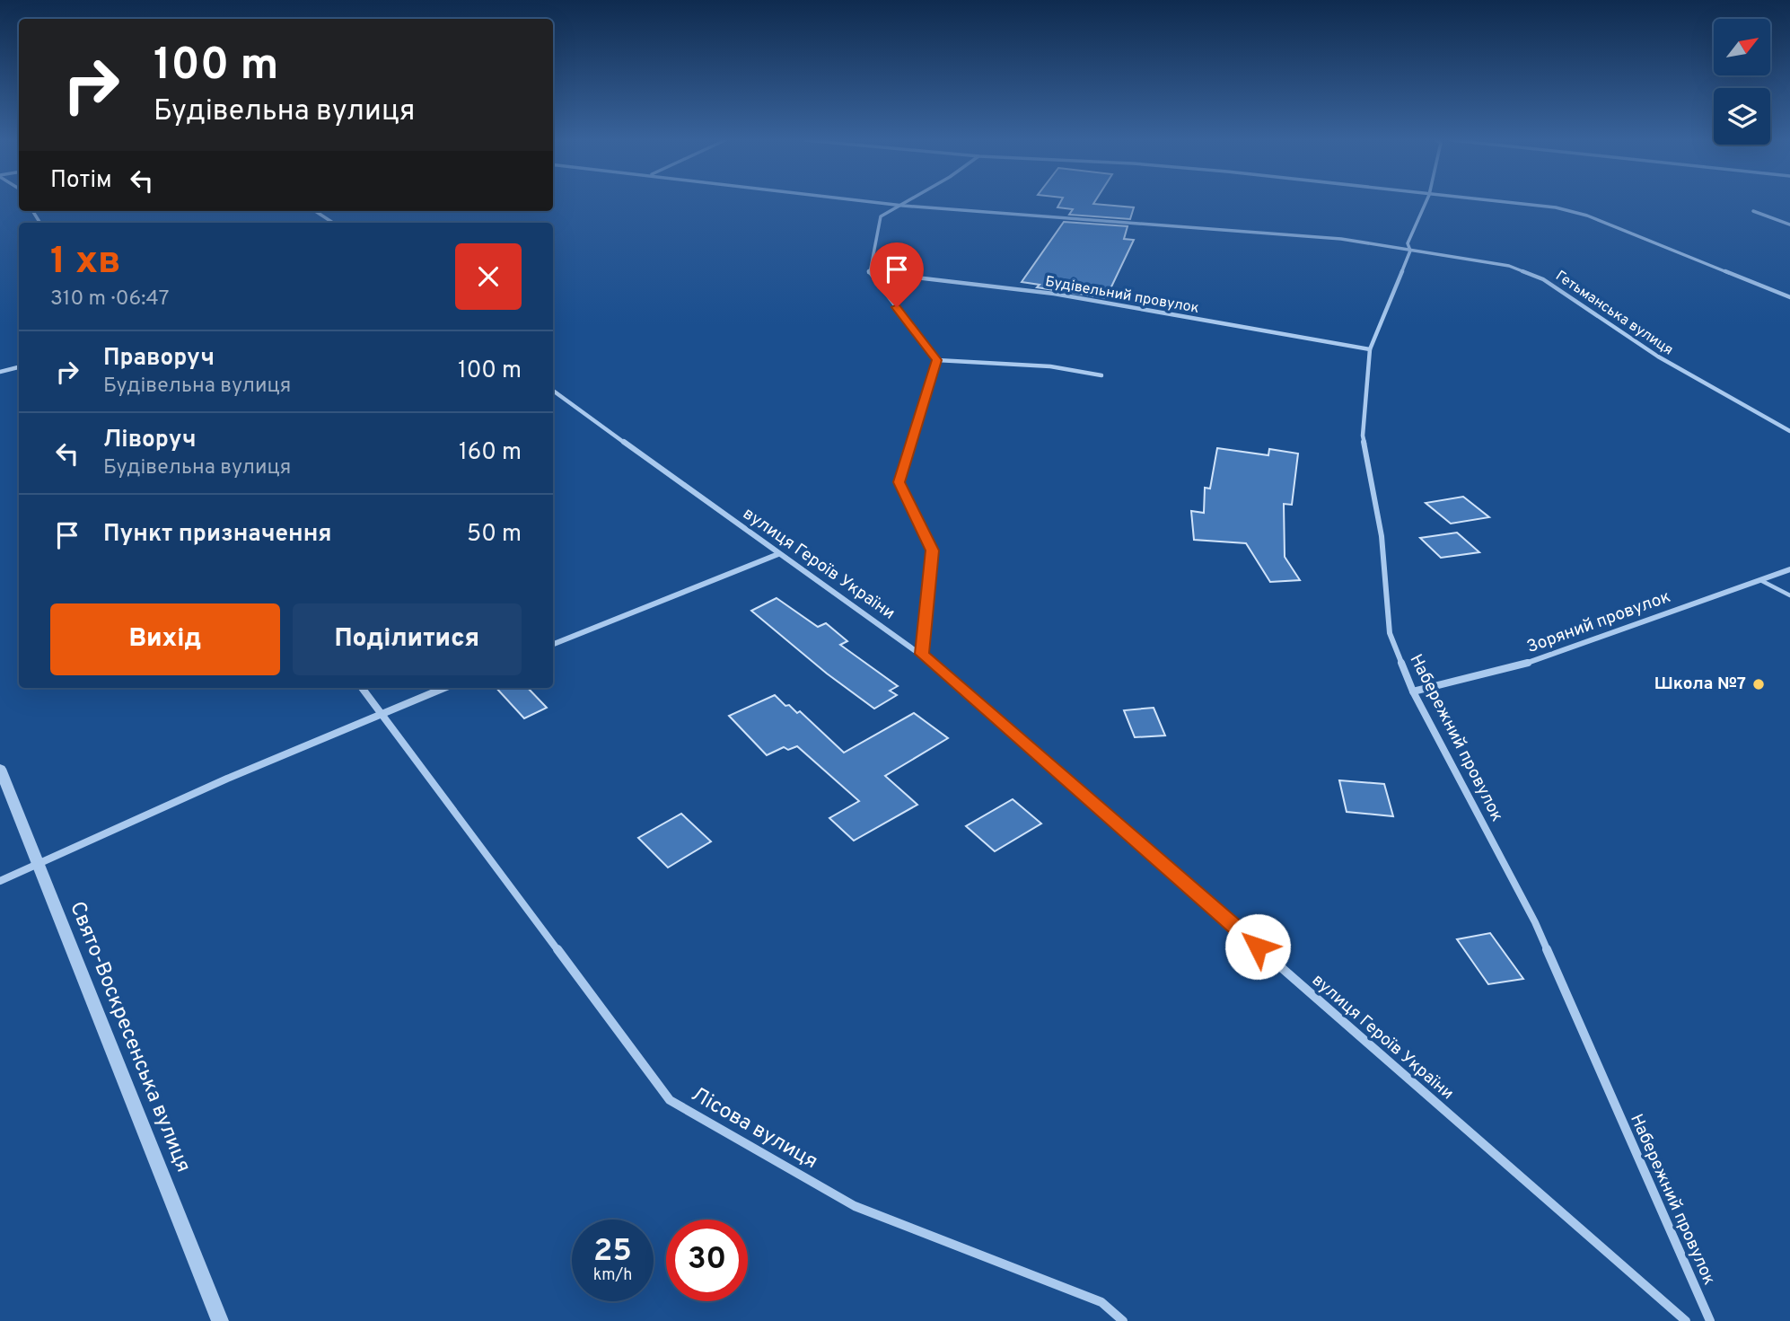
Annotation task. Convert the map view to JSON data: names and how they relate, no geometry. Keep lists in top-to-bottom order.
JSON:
{
  "streets": {
    "street": [
      "Будівельний провулок",
      "Гетьманська вулиця",
      "вулиця Героїв України",
      "Зоряний провулок",
      "Набережний провулок",
      "Свято-Воскресенська вулиця",
      "Лісова вулиця"
    ]
  },
  "crossings": [
    ["Будівельний провулок", "Набережний провулок"],
    ["Гетьманська вулиця", "Набережний провулок"],
    ["Зоряний провулок", "Набережний провулок"]
  ],
  "places": ["Школа №7"],
  "north": "top right",
  "page": {
    "turn": ["100 m", "Будівельна вулиця"],
    "then": "Потім",
    "heading": ["1 хв", "310 m · 06:47"],
    "list": [
      {
        "name": "Праворуч",
        "note": "Будівельна вулиця",
        "value": "100 m"
      },
      {
        "name": "Ліворуч",
        "note": "Будівельна вулиця",
        "value": "160 m"
      },
      {
        "name": "Пункт призначення",
        "value": "50 m"
      }
    ],
    "buttons": ["Вихід", "Поділитися"],
    "speed": "25 km/h",
    "limit": "30"
  }
}
